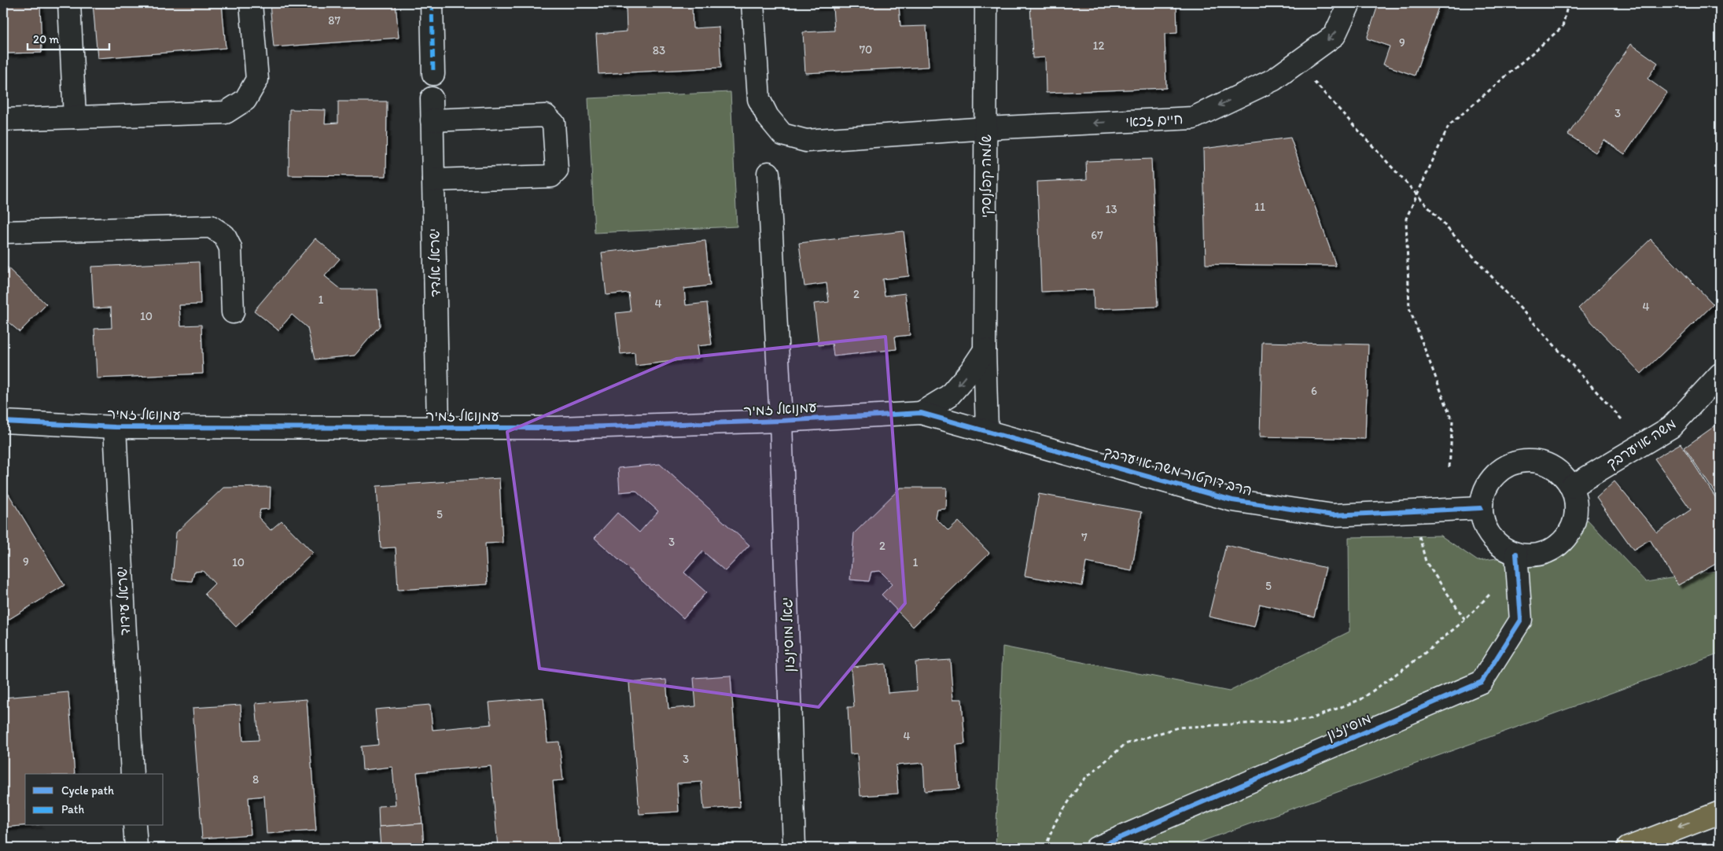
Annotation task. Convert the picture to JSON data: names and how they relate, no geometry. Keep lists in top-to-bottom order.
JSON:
{
  "streets": {
    "street": [
      "חיים זכאי",
      "שלמה קפלנסקי",
      "ישראל אלדד",
      "עמנואל זמיר",
      "משה אויערבך",
      "הרב דוקטור משה אויערבך",
      "ישראל עידוד",
      "יגאל מוסינזון",
      "מוסינזון"
    ]
  },
  "crossings": [
    ["חיים זכאי", "שלמה קפלנסקי"],
    ["שלמה קפלנסקי", "הרב דוקטור משה אויערבך"],
    ["ישראל אלדד", "עמנואל זמיר"],
    ["עמנואל זמיר", "הרב דוקטור משה אויערבך"],
    ["עמנואל זמיר", "ישראל עידוד"],
    ["עמנואל זמיר", "יגאל מוסינזון"],
    ["משה אויערבך", "הרב דוקטור משה אויערבך"],
    ["משה אויערבך", "מוסינזון"],
    ["הרב דוקטור משה אויערבך", "מוסינזון"]
  ],
  "one_way": ["חיים זכאי"],
  "house_numbers": [
    "87",
    "9",
    "12",
    "70",
    "83",
    "3",
    "11",
    "13",
    "67",
    "2",
    "1",
    "4",
    "4",
    "10",
    "6",
    "5",
    "7",
    "3",
    "2",
    "9",
    "10",
    "1",
    "5",
    "4",
    "3",
    "8"
  ],
  "legend": ["Cycle path", "Path"],
  "scale_bar": "20 m"
}
